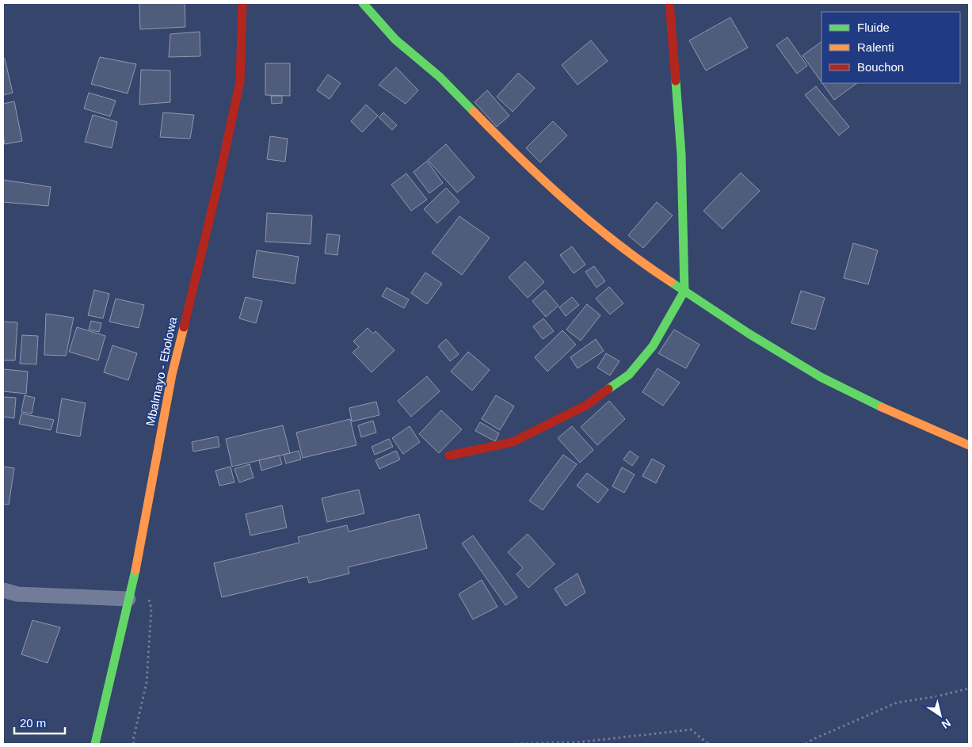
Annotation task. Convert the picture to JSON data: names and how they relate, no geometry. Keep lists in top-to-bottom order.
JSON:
{
  "streets": {
    "main road": ["Mbalmayo - Ebolowa"]
  },
  "legend": ["Fluide", "Ralenti", "Bouchon"],
  "scale_bar": "20 m",
  "north": "bottom right"
}
